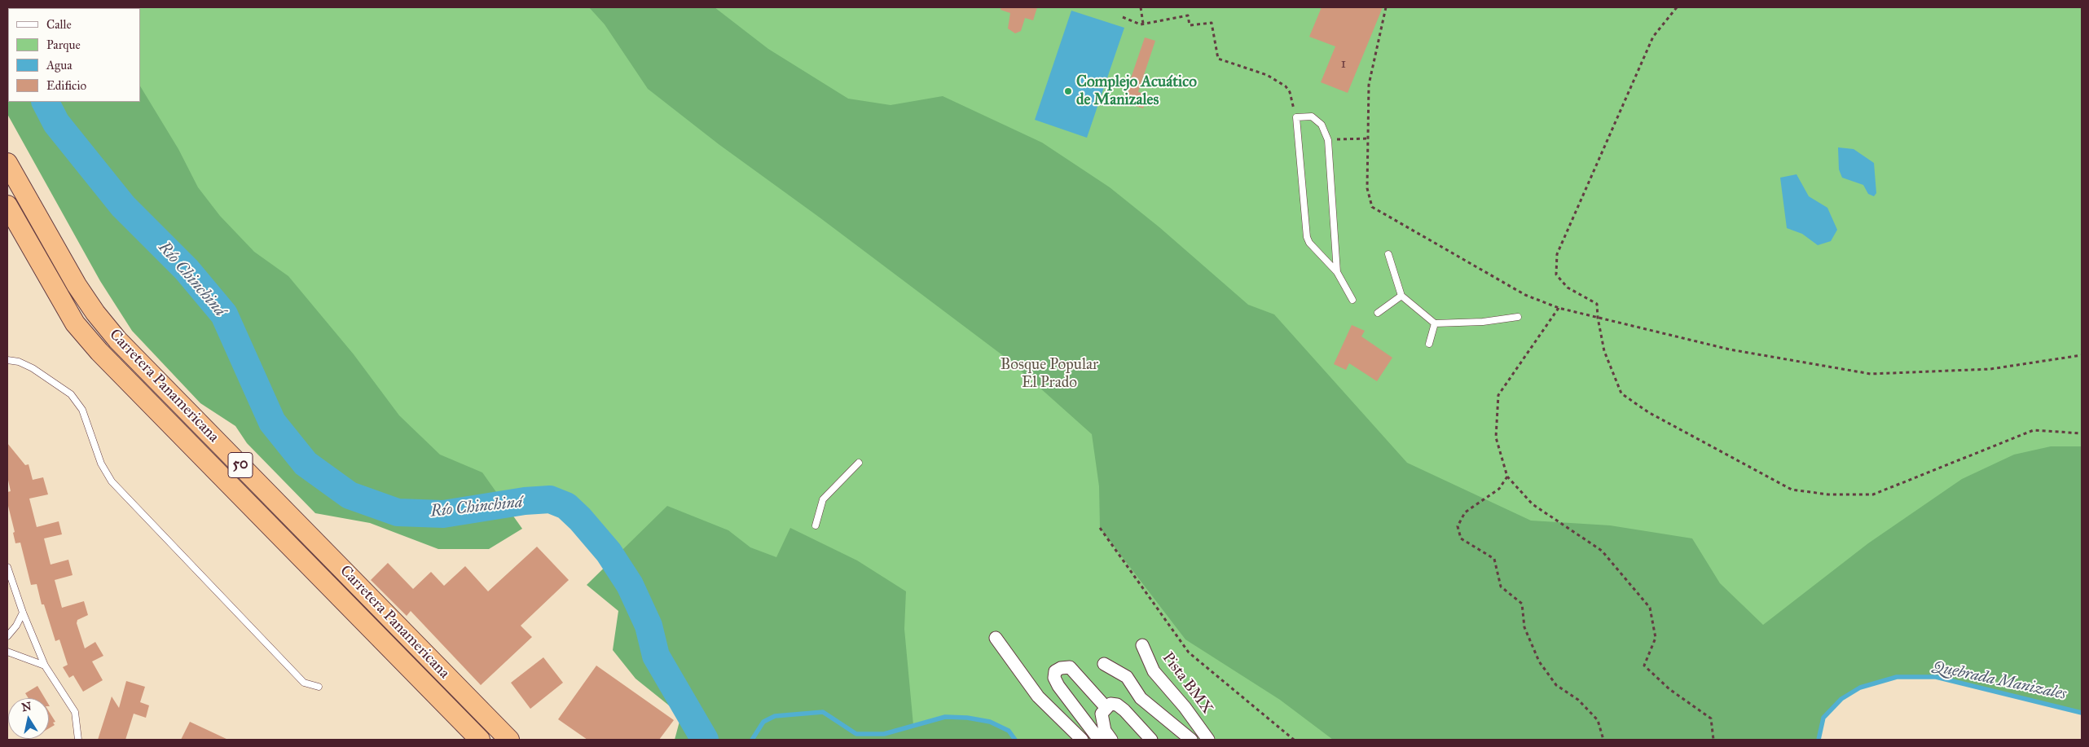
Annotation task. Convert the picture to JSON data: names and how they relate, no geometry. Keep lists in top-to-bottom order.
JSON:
{
  "streets": {
    "highway": ["Carretera Panamericana", "50"],
    "street": ["Pista BMX"]
  },
  "water": ["Río Chinchiná", "Quebrada Manizales"],
  "parks": ["Bosque Popular El Prado"],
  "places": ["Complejo Acuático de Manizales"],
  "house_numbers": ["1"],
  "legend": [
    "Calle",
    "Parque",
    "Agua",
    "Edificio"
  ],
  "north": "top"
}
